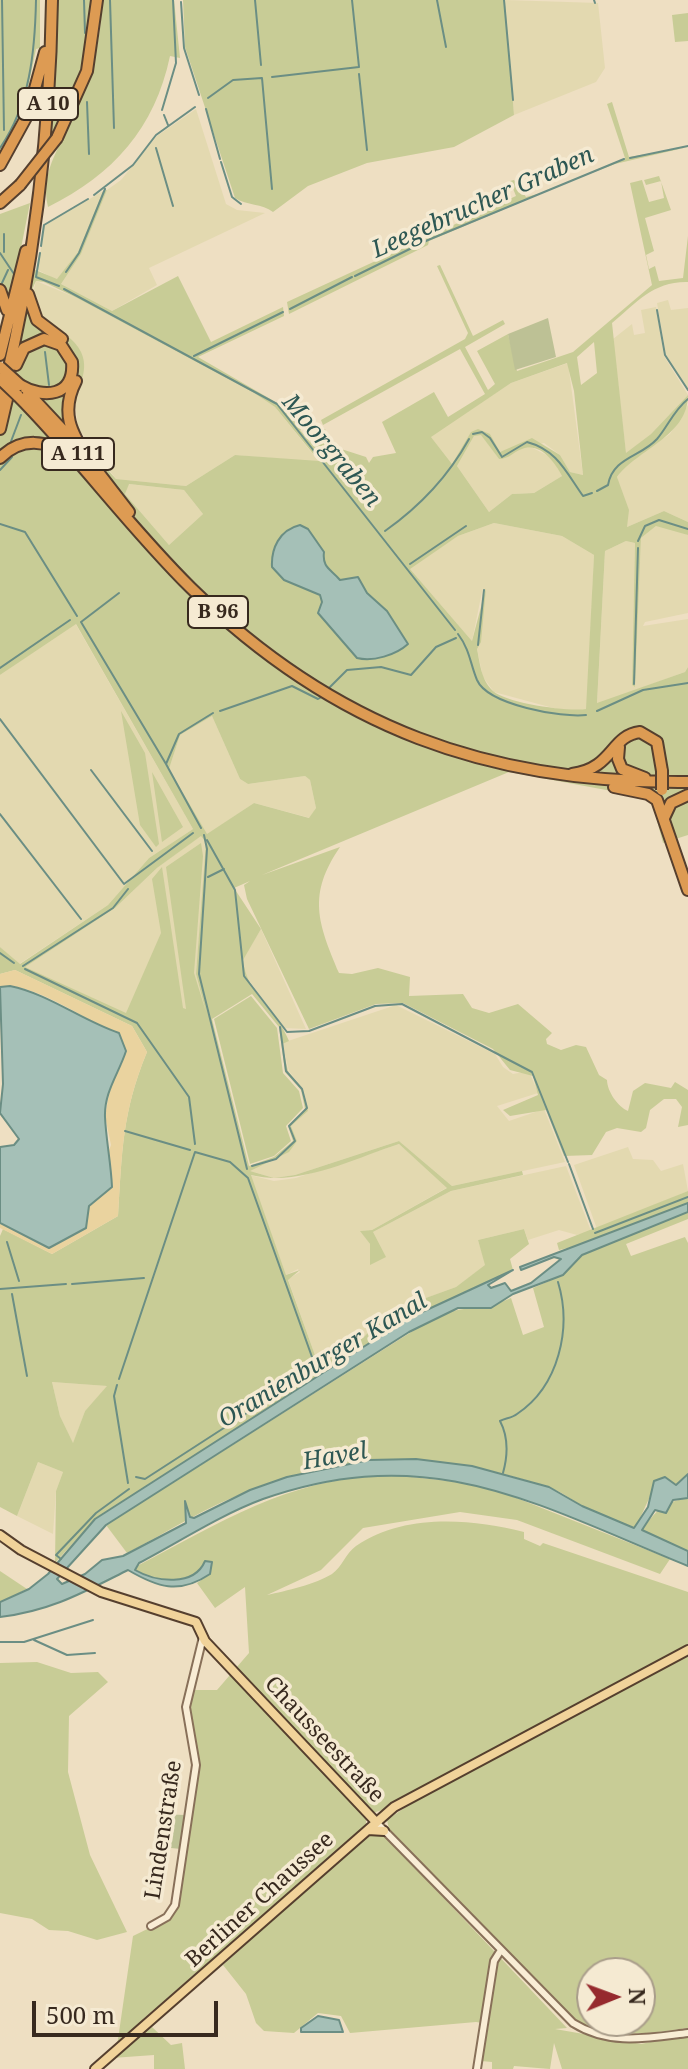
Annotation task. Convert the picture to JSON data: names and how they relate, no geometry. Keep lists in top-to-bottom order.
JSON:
{
  "streets": {
    "highway": ["A 10", "A 111", "B 96"],
    "main road": ["Chausseestraße", "Berliner Chaussee"],
    "street": ["Lindenstraße"]
  },
  "crossings": [
    ["A 10", "A 111"],
    ["A 111", "B 96"],
    ["Chausseestraße", "Lindenstraße"],
    ["Chausseestraße", "Berliner Chaussee"]
  ],
  "water": [
    "Leegebrucher Graben",
    "Moorgraben",
    "Oranienburger Kanal",
    "Havel"
  ],
  "scale_bar": "500 m",
  "north": "right"
}
